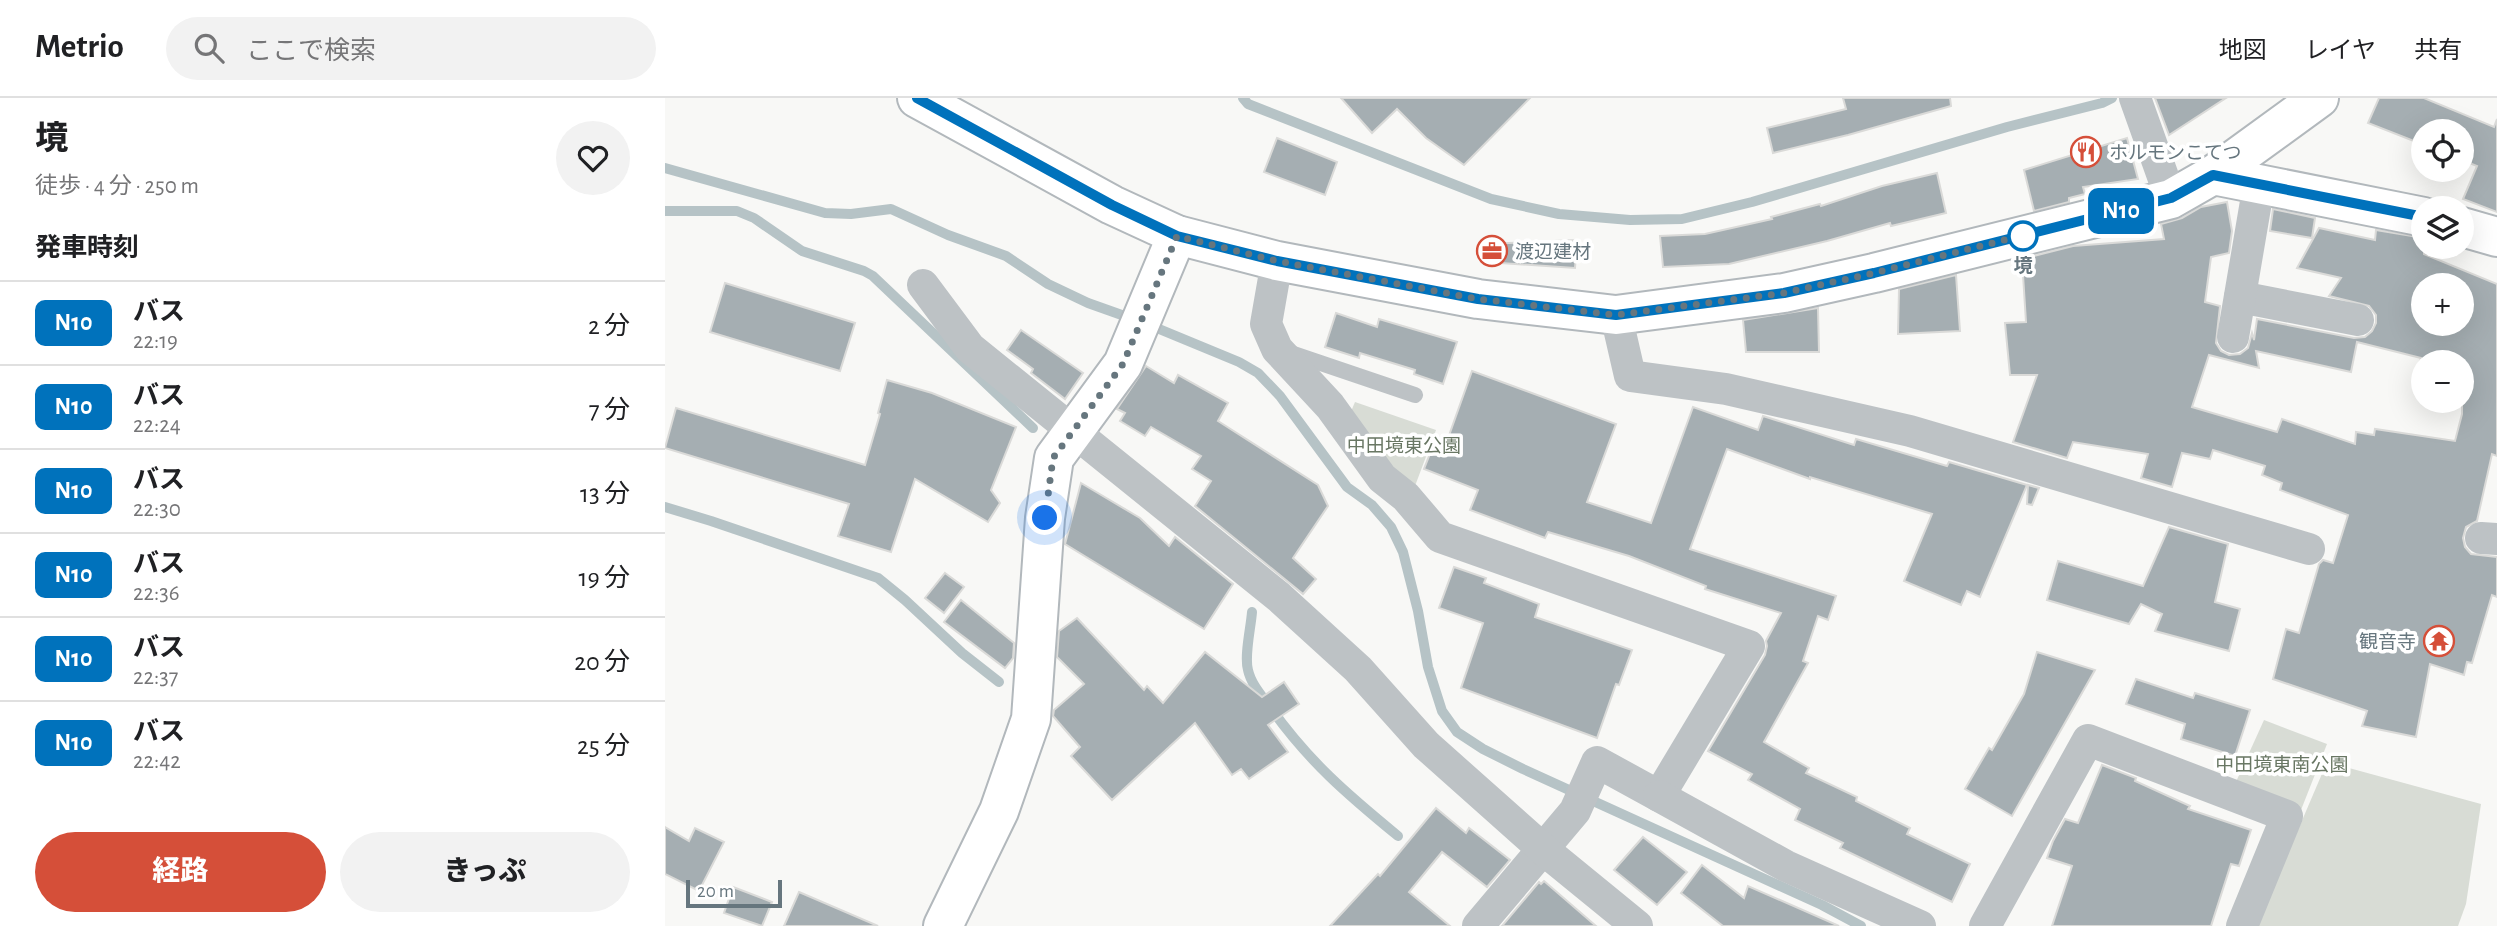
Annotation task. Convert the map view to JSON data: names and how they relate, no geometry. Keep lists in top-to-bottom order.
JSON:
{
  "parks": ["中田境東公園", "中田境東南公園"],
  "places": {
    "restaurant": ["ホルモンこてつ"],
    "other": ["境"],
    "office": ["渡辺建材"],
    "temple": ["観音寺"]
  },
  "lines": ["bus line N10"],
  "scale_bar": "20 m",
  "page": {
    "header": "Metrio",
    "search": "ここで検索",
    "nav": ["地図", "レイヤ", "共有"],
    "heading": [
      ["境", "徒歩 · 4 分 · 250 m"],
      "発車時刻"
    ],
    "on_map": "N10",
    "map_buttons": ["+", "−"],
    "list": [
      {
        "mark": "N10",
        "name": "バス",
        "note": "22:19",
        "value": "2 分"
      },
      {
        "mark": "N10",
        "name": "バス",
        "note": "22:24",
        "value": "7 分"
      },
      {
        "mark": "N10",
        "name": "バス",
        "note": "22:30",
        "value": "13 分"
      },
      {
        "mark": "N10",
        "name": "バス",
        "note": "22:36",
        "value": "19 分"
      },
      {
        "mark": "N10",
        "name": "バス",
        "note": "22:37",
        "value": "20 分"
      },
      {
        "mark": "N10",
        "name": "バス",
        "note": "22:42",
        "value": "25 分"
      }
    ],
    "buttons": ["経路", "きっぷ"],
    "scale": "20 m"
  }
}
